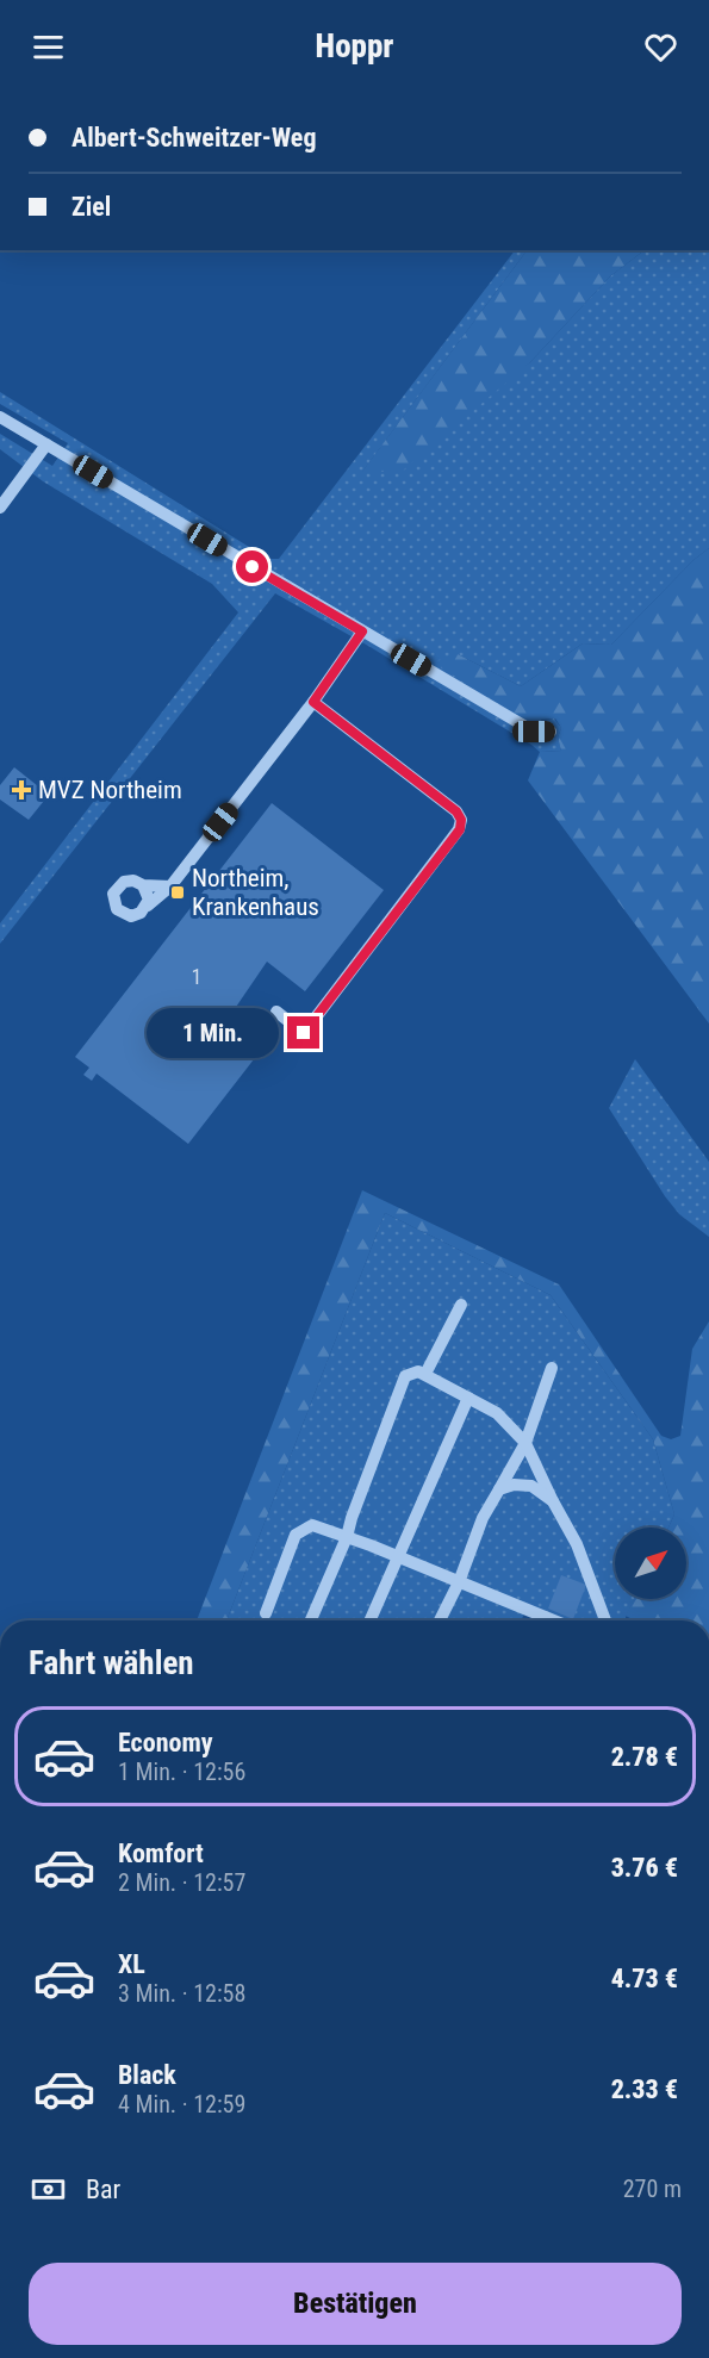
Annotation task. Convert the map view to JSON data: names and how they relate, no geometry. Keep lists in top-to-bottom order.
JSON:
{
  "places": {
    "health": ["MVZ Northeim"],
    "transit": ["Northeim, Krankenhaus"]
  },
  "house_numbers": ["1"],
  "north": "top right",
  "page": {
    "header": "Hoppr",
    "banner": ["Albert-Schweitzer-Weg", "Ziel"],
    "bubble": "1 Min.",
    "heading": "Fahrt wählen",
    "list": [
      {
        "name": "Economy",
        "note": "1 Min. · 12:56",
        "value": "2.78 €"
      },
      {
        "name": "Komfort",
        "note": "2 Min. · 12:57",
        "value": "3.76 €"
      },
      {
        "name": "XL",
        "note": "3 Min. · 12:58",
        "value": "4.73 €"
      },
      {
        "name": "Black",
        "note": "4 Min. · 12:59",
        "value": "2.33 €"
      }
    ],
    "pay": ["Bar", "270 m"],
    "buttons": "Bestätigen"
  }
}
